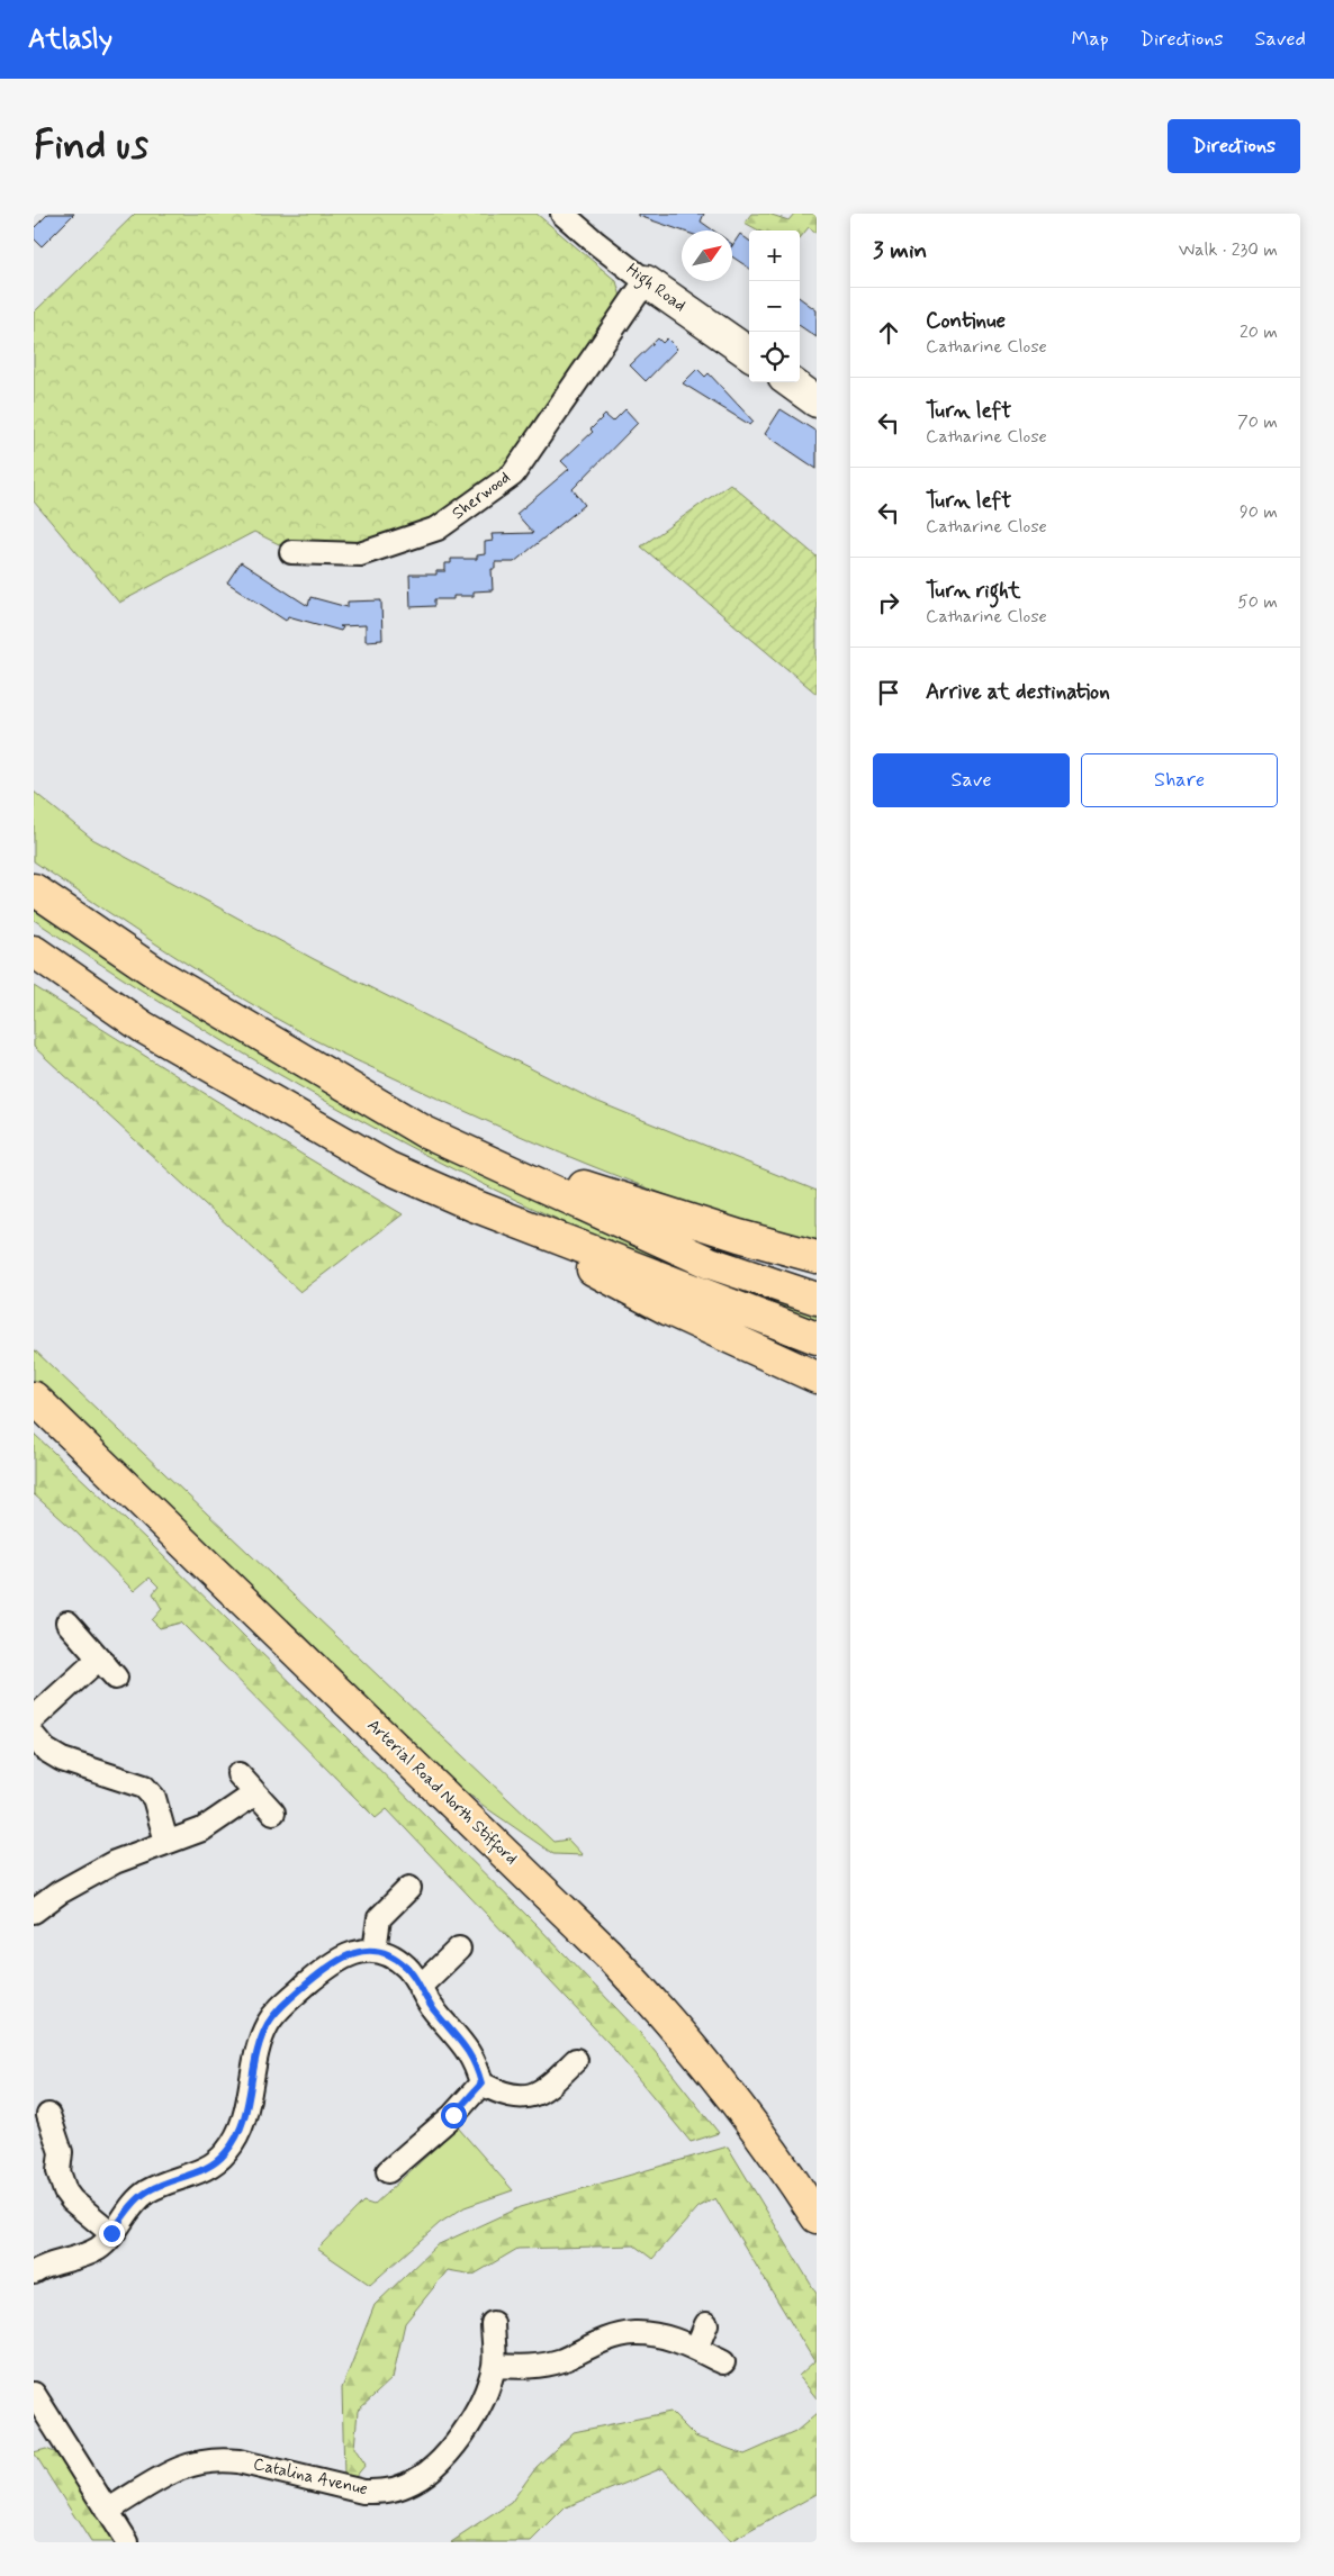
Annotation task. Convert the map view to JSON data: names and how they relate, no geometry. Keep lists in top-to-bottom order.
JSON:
{
  "streets": {
    "main road": ["Arterial Road North Stifford"],
    "street": ["High Road", "Sherwood", "Catalina Avenue"]
  },
  "crossings": [
    ["High Road", "Sherwood"]
  ],
  "north": "top right",
  "page": {
    "header": "Atlasly",
    "nav": ["Map", "Directions", "Saved"],
    "buttons": [
      "Directions",
      ["Save", "Share"]
    ],
    "title": "Find us",
    "heading": ["3 min", "Walk · 230 m"],
    "map_buttons": ["+", "−"],
    "list": [
      ["Continue", "Catharine Close", "20 m"],
      ["Turn left", "Catharine Close", "70 m"],
      ["Turn left", "Catharine Close", "90 m"],
      ["Turn right", "Catharine Close", "50 m"],
      "Arrive at destination"
    ]
  }
}
